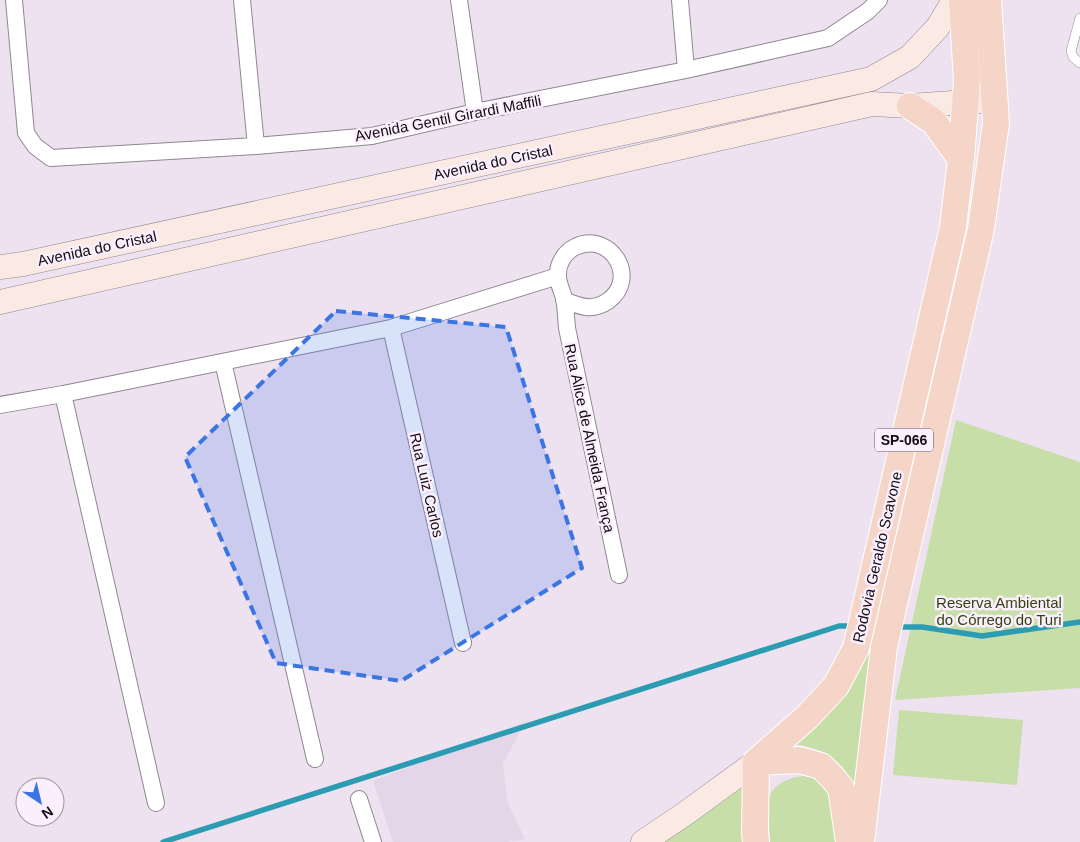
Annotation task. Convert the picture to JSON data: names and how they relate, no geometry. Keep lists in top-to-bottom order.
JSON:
{
  "streets": {
    "main road": ["Avenida do Cristal", "SP-066", "Rodovia Geraldo Scavone"],
    "street": ["Avenida Gentil Girardi Maffili", "Rua Alice de Almeida França", "Rua Luiz Carlos"]
  },
  "crossings": [
    ["Avenida do Cristal", "Rodovia Geraldo Scavone"]
  ],
  "parks": ["Reserva Ambiental do Córrego do Turi"],
  "north": "bottom right"
}
